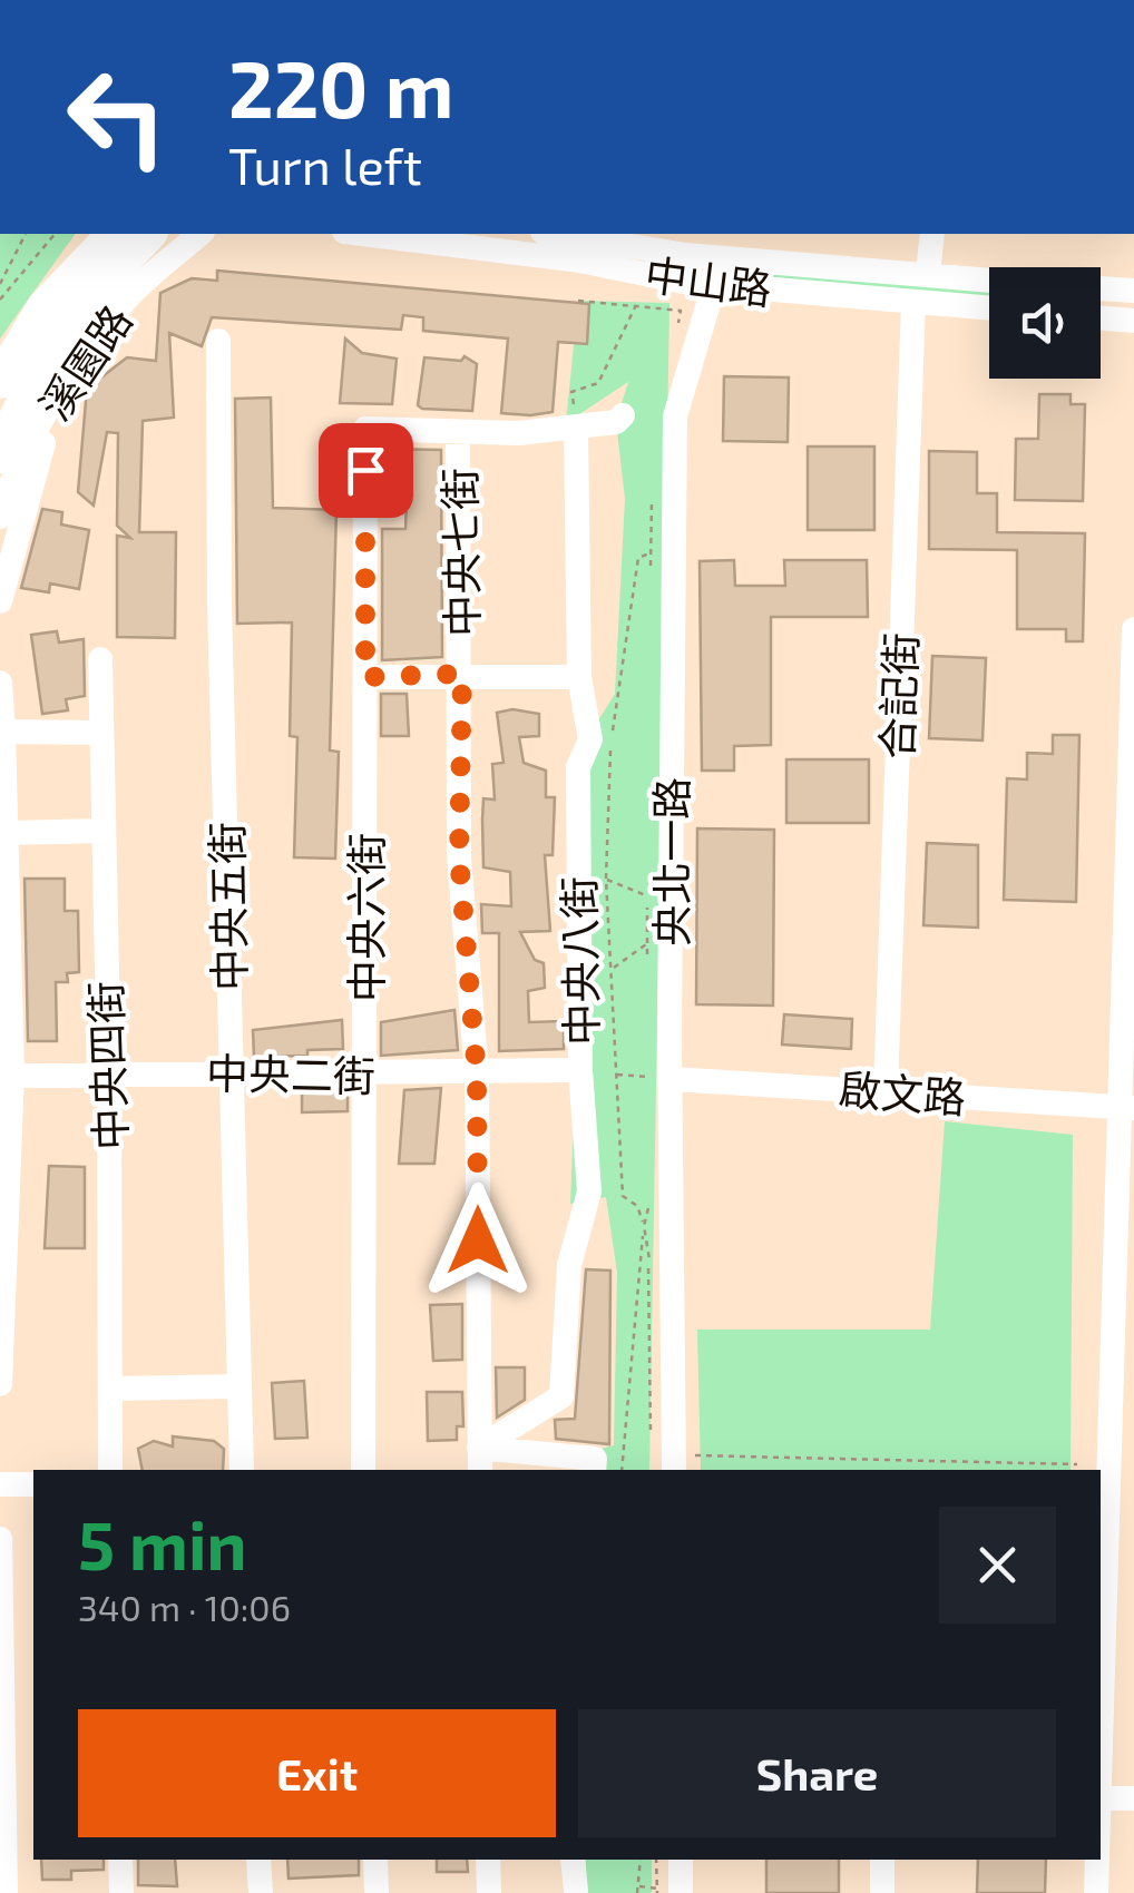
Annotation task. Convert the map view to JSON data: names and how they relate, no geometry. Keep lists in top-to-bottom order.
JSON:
{
  "streets": {
    "street": [
      "中山路",
      "溪園路",
      "中央七街",
      "合記街",
      "央北一路",
      "中央五街",
      "中央六街",
      "中央八街",
      "中央四街",
      "中央二街",
      "啟文路"
    ]
  },
  "crossings": [
    ["中山路", "合記街"],
    ["中山路", "央北一路"],
    ["中央七街", "中央六街"],
    ["中央七街", "中央八街"],
    ["中央七街", "中央二街"],
    ["合記街", "啟文路"],
    ["央北一路", "啟文路"],
    ["中央五街", "中央二街"],
    ["中央六街", "中央二街"],
    ["中央八街", "中央二街"],
    ["中央四街", "中央二街"]
  ],
  "page": {
    "turn": ["220 m", "Turn left"],
    "heading": ["5 min", "340 m · 10:06"],
    "buttons": ["Exit", "Share"]
  }
}
